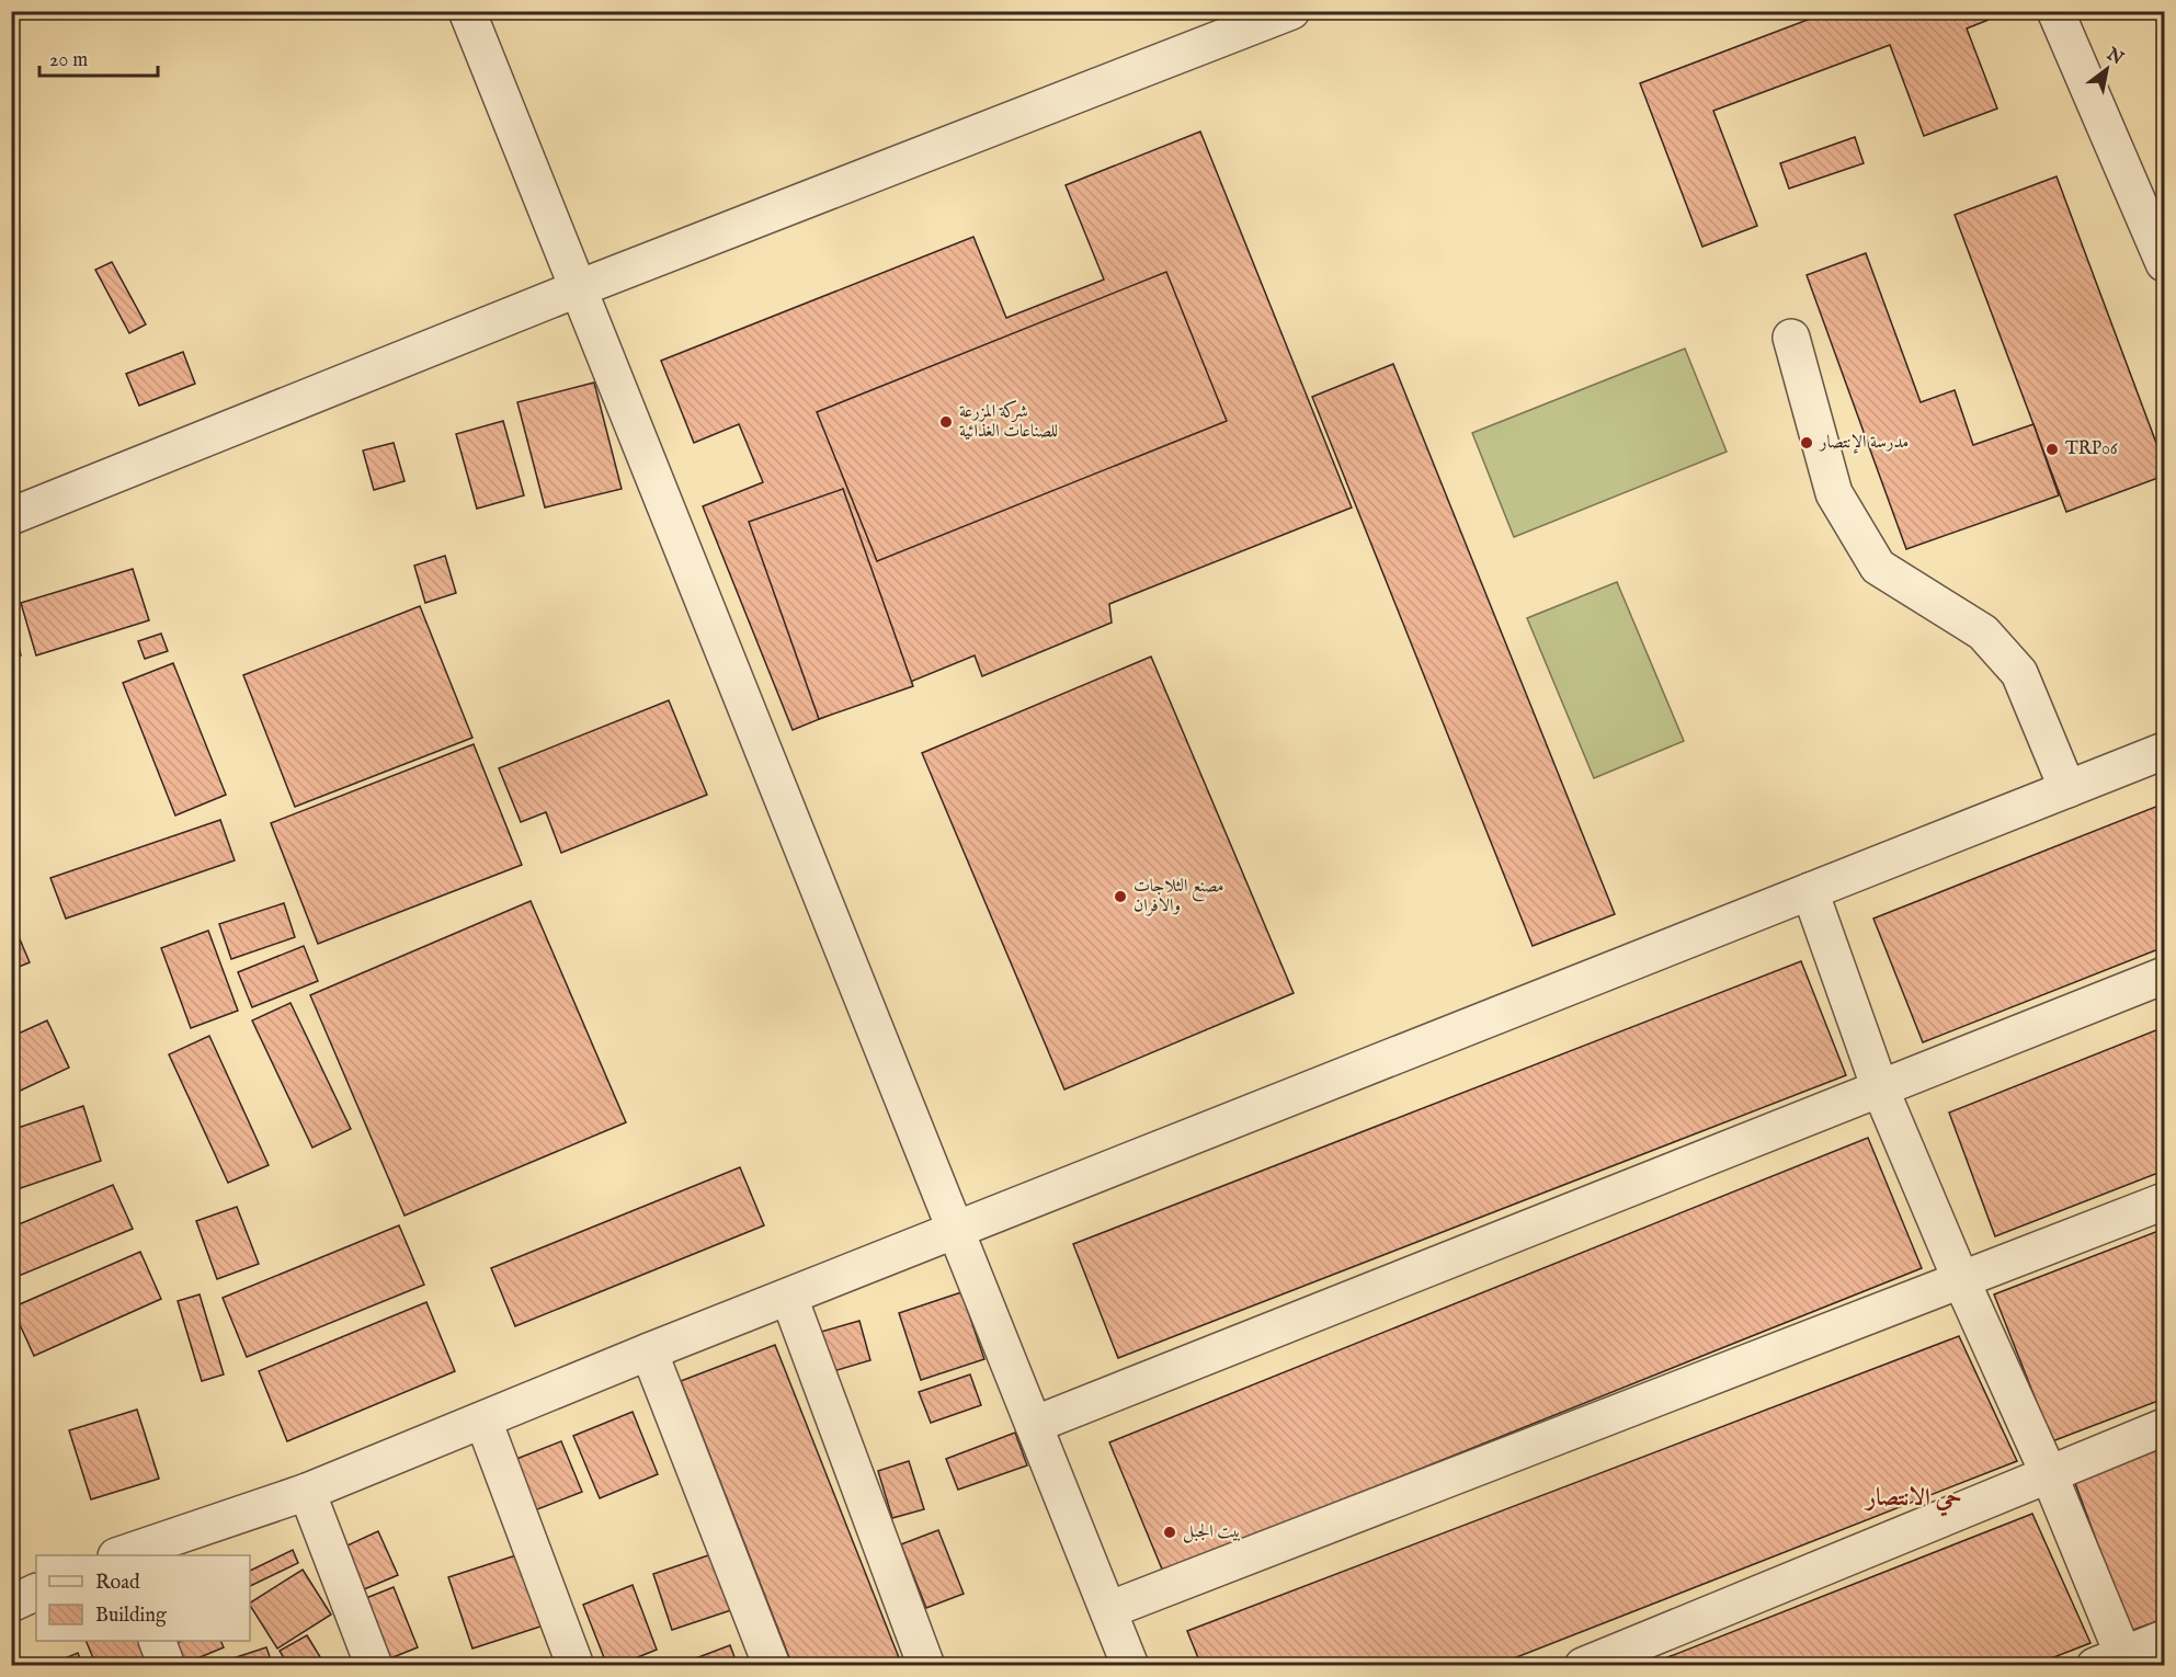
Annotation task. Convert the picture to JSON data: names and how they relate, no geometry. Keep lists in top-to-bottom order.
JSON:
{
  "districts": ["حي الانتصار"],
  "places": [
    "شركة المزرعة للصناعات الغذائية",
    "مدرسة الإنتصار",
    "TRP06",
    "مصنع الثلاجات والافران",
    "بيت الجبل"
  ],
  "legend": ["Road", "Building"],
  "scale_bar": "20 m",
  "north": "top right"
}
